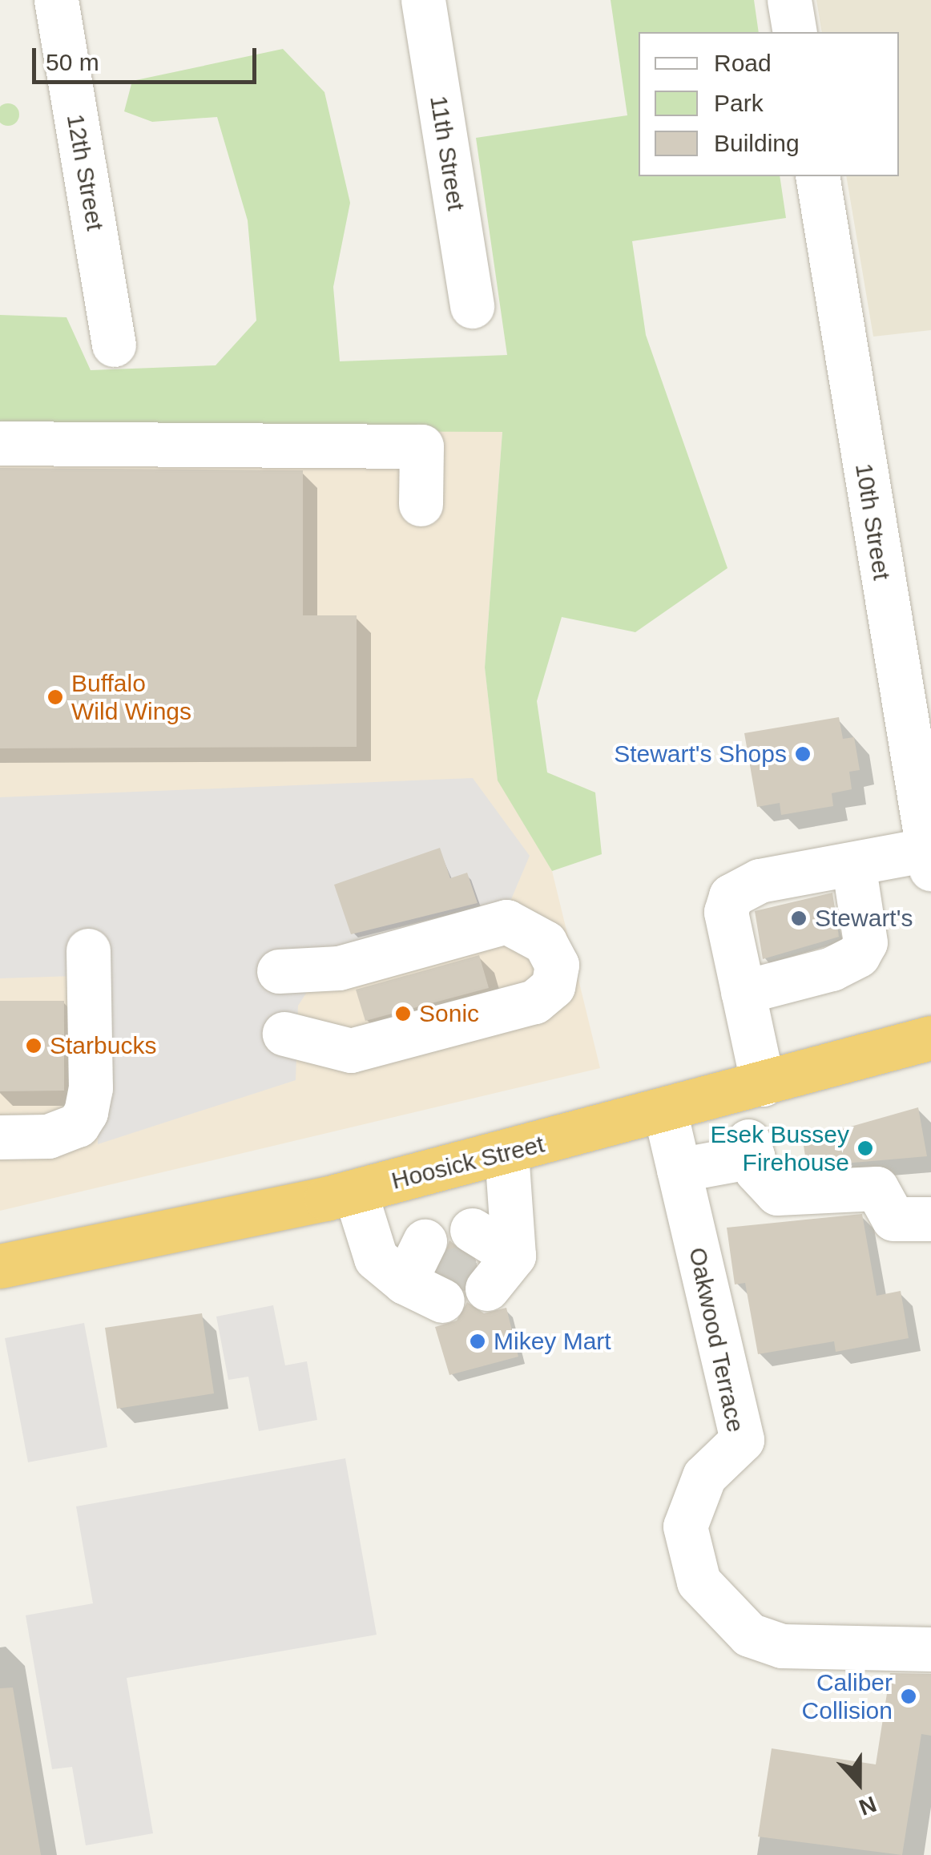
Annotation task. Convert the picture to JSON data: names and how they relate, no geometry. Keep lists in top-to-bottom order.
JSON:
{
  "streets": {
    "highway": ["Hoosick Street"],
    "street": [
      "11th Street",
      "12th Street",
      "10th Street",
      "Oakwood Terrace"
    ]
  },
  "crossings": [
    ["Hoosick Street", "Oakwood Terrace"]
  ],
  "places": [
    "Buffalo Wild Wings",
    "Stewart's Shops",
    "Stewart's",
    "Sonic",
    "Starbucks",
    "Esek Bussey Firehouse",
    "Mikey Mart",
    "Caliber Collision"
  ],
  "legend": ["Road", "Park", "Building"],
  "scale_bar": "50 m",
  "north": "bottom"
}
